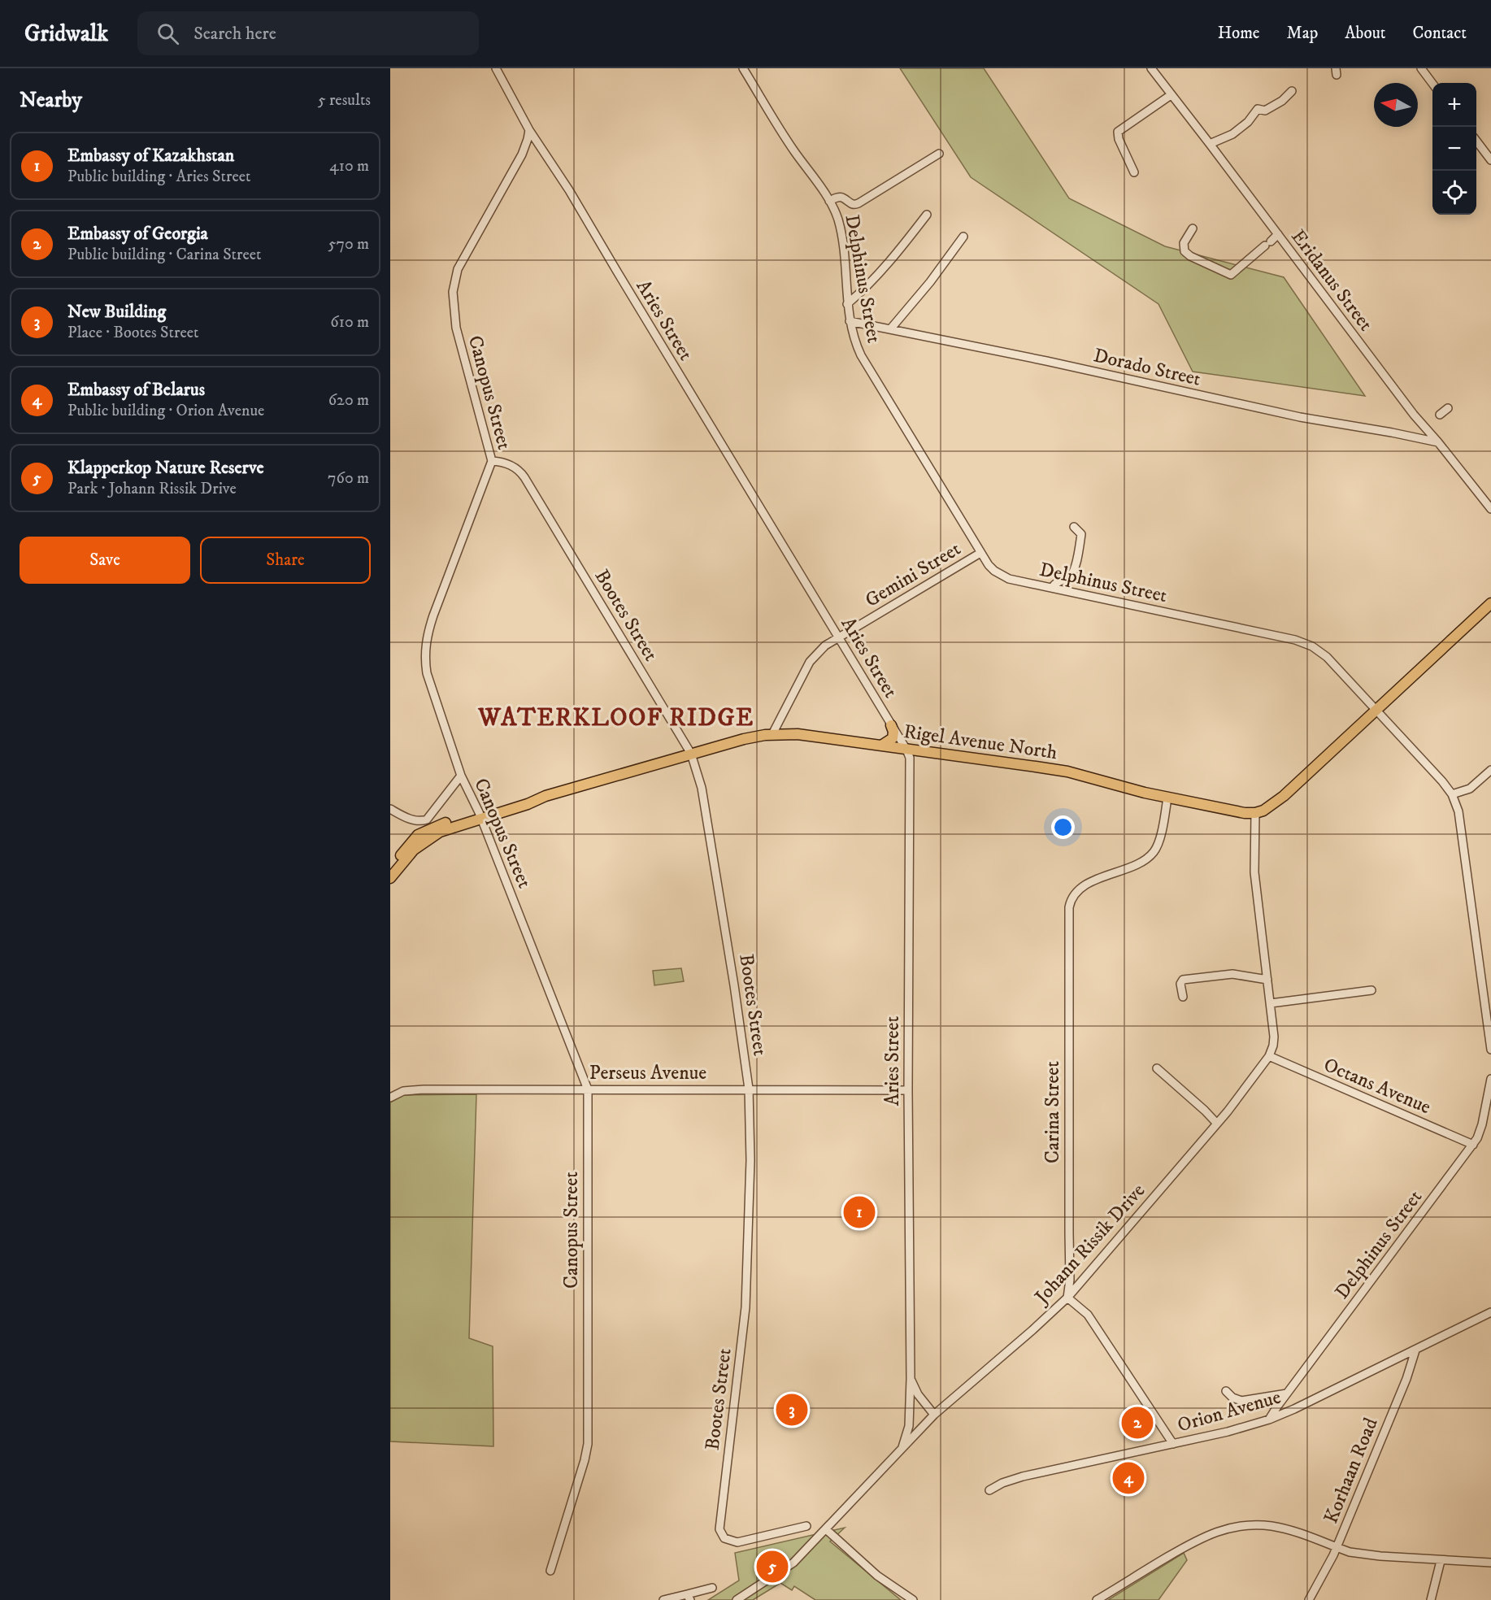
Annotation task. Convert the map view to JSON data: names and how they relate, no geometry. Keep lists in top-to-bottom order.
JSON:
{
  "streets": {
    "main road": ["Rigel Avenue North"],
    "street": [
      "Delphinus Street",
      "Eridanus Street",
      "Aries Street",
      "Dorado Street",
      "Canopus Street",
      "Gemini Street",
      "Bootes Street",
      "Perseus Avenue",
      "Octans Avenue",
      "Carina Street",
      "Johann Rissik Drive",
      "Orion Avenue",
      "Korhaan Road"
    ]
  },
  "crossings": [
    ["Delphinus Street", "Dorado Street"],
    ["Delphinus Street", "Gemini Street"],
    ["Delphinus Street", "Octans Avenue"],
    ["Delphinus Street", "Orion Avenue"],
    ["Eridanus Street", "Dorado Street"],
    ["Aries Street", "Canopus Street"],
    ["Aries Street", "Gemini Street"],
    ["Aries Street", "Rigel Avenue North"],
    ["Aries Street", "Perseus Avenue"],
    ["Aries Street", "Johann Rissik Drive"],
    ["Canopus Street", "Bootes Street"],
    ["Canopus Street", "Rigel Avenue North"],
    ["Canopus Street", "Perseus Avenue"],
    ["Gemini Street", "Rigel Avenue North"],
    ["Bootes Street", "Rigel Avenue North"],
    ["Bootes Street", "Perseus Avenue"],
    ["Rigel Avenue North", "Carina Street"],
    ["Rigel Avenue North", "Johann Rissik Drive"],
    ["Octans Avenue", "Johann Rissik Drive"],
    ["Carina Street", "Johann Rissik Drive"],
    ["Orion Avenue", "Korhaan Road"]
  ],
  "districts": ["WATERKLOOF RIDGE"],
  "north": "left",
  "page": {
    "header": "Gridwalk",
    "search": "Search here",
    "nav": [
      "Home",
      "Map",
      "About",
      "Contact"
    ],
    "heading": ["Nearby", "5 results"],
    "map_buttons": ["+", "−"],
    "list": [
      {
        "mark": "1",
        "name": "Embassy of Kazakhstan",
        "note": "Public building · Aries Street",
        "value": "410 m"
      },
      {
        "mark": "2",
        "name": "Embassy of Georgia",
        "note": "Public building · Carina Street",
        "value": "570 m"
      },
      {
        "mark": "3",
        "name": "New Building",
        "note": "Place · Bootes Street",
        "value": "610 m"
      },
      {
        "mark": "4",
        "name": "Embassy of Belarus",
        "note": "Public building · Orion Avenue",
        "value": "620 m"
      },
      {
        "mark": "5",
        "name": "Klapperkop Nature Reserve",
        "note": "Park · Johann Rissik Drive",
        "value": "760 m"
      }
    ],
    "buttons": ["Save", "Share"],
    "pins": [
      "1",
      "3",
      "2",
      "4",
      "5"
    ]
  }
}
